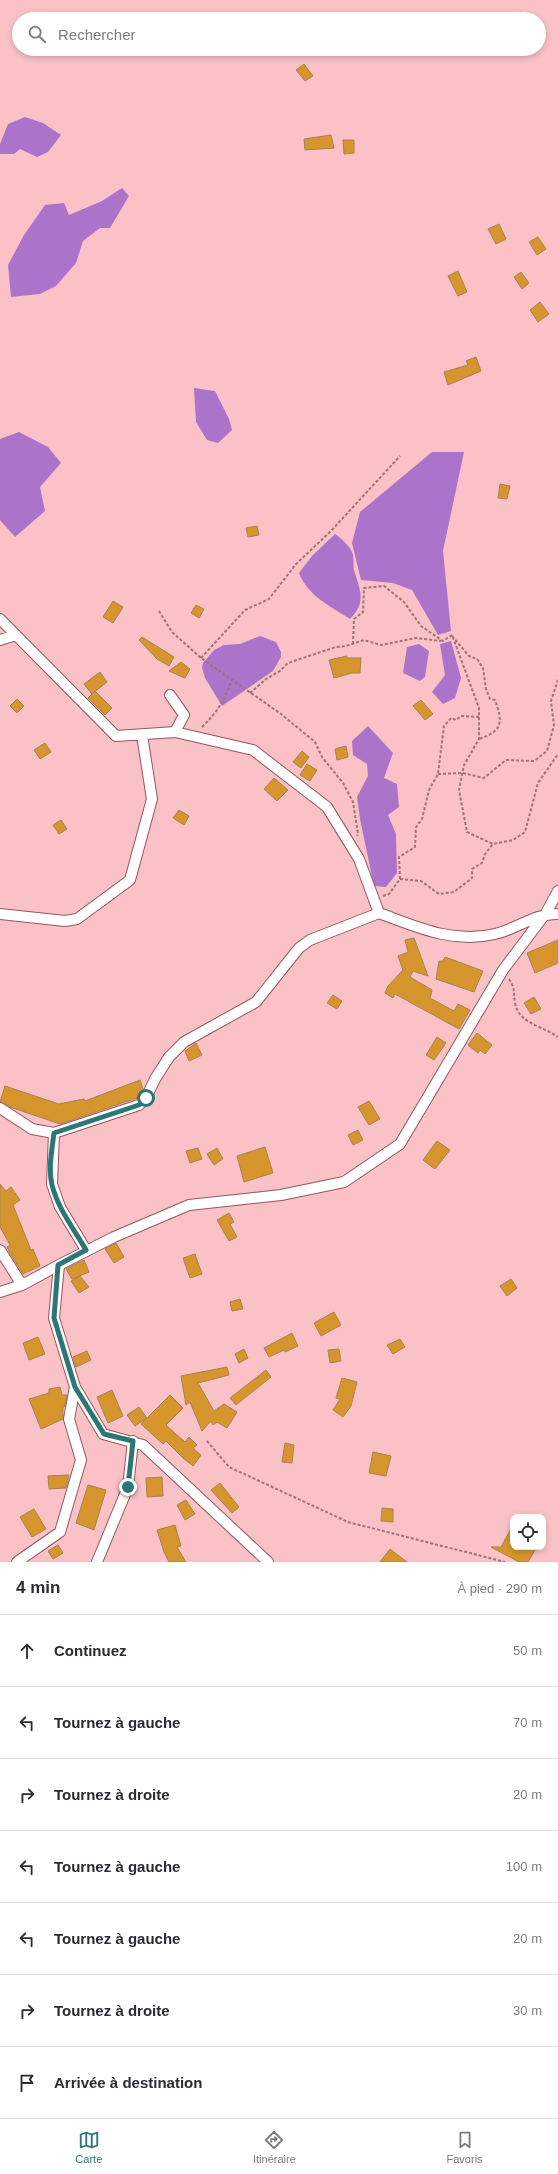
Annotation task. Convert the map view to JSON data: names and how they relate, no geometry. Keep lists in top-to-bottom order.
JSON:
{
  "page": {
    "search": "Rechercher",
    "heading": ["4 min", "À pied · 290 m"],
    "list": [
      ["Continuez", "50 m"],
      ["Tournez à gauche", "70 m"],
      ["Tournez à droite", "20 m"],
      ["Tournez à gauche", "100 m"],
      ["Tournez à gauche", "20 m"],
      ["Tournez à droite", "30 m"],
      "Arrivée à destination"
    ],
    "nav": ["Carte", "Itinéraire", "Favoris"]
  }
}
